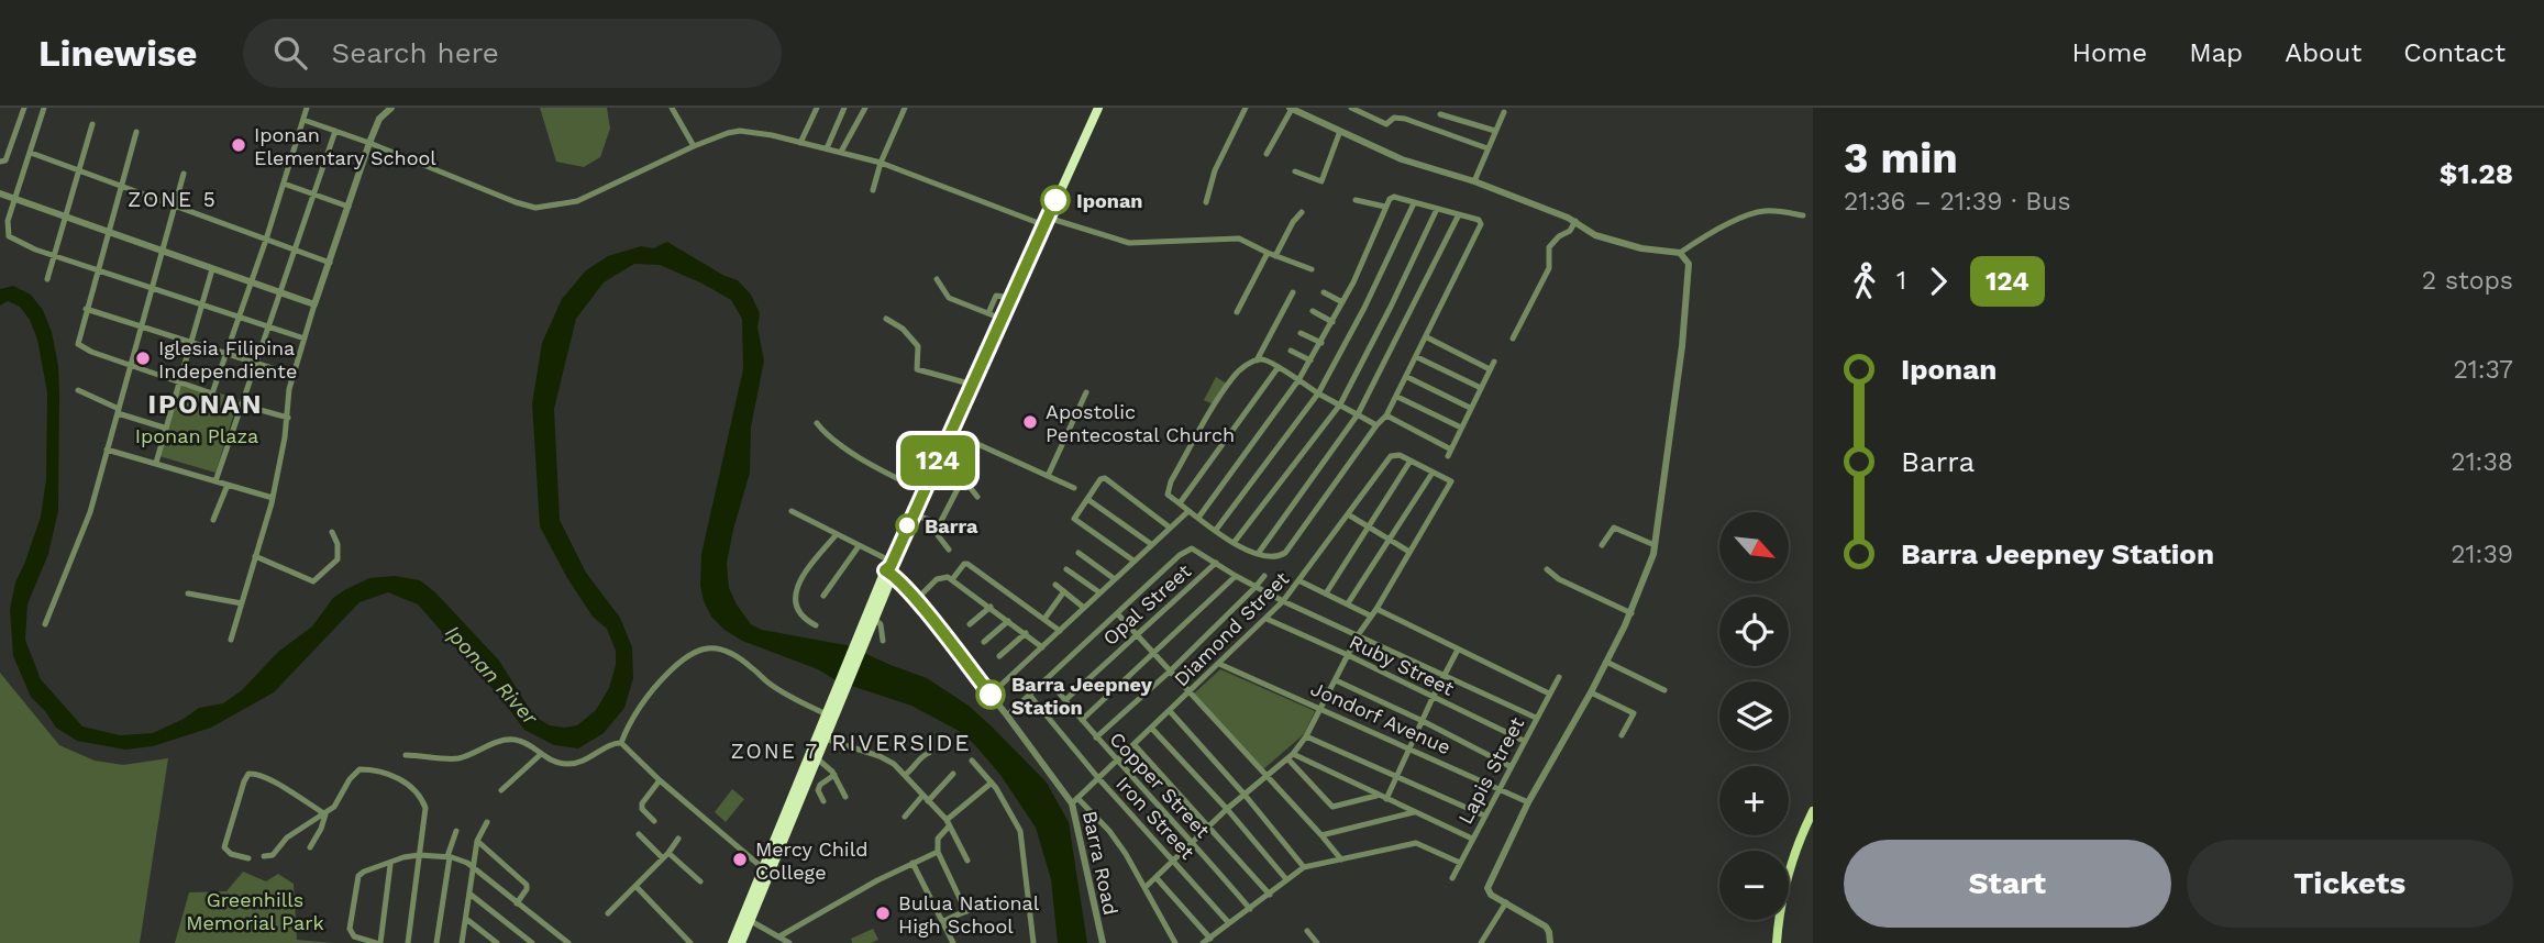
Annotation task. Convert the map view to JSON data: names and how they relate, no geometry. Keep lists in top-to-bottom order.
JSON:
{
  "streets": {
    "street": [
      "Opal Street",
      "Diamond Street",
      "Ruby Street",
      "Jondorf Avenue",
      "Lapis Street",
      "Copper Street",
      "Iron Street",
      "Barra Road"
    ]
  },
  "crossings": [
    ["Opal Street", "Copper Street"],
    ["Diamond Street", "Ruby Street"],
    ["Diamond Street", "Jondorf Avenue"],
    ["Diamond Street", "Copper Street"],
    ["Diamond Street", "Iron Street"],
    ["Diamond Street", "Barra Road"],
    ["Ruby Street", "Lapis Street"],
    ["Jondorf Avenue", "Lapis Street"]
  ],
  "districts": [
    "ZONE 5",
    "IPONAN",
    "RIVERSIDE",
    "ZONE 7"
  ],
  "water": ["Iponan River"],
  "parks": ["Iponan Plaza", "Greenhills Memorial Park"],
  "places": [
    "Iponan Elementary School",
    "Iponan",
    "Iglesia Filipina Independiente",
    "Apostolic Pentecostal Church",
    "Barra",
    "Barra Jeepney Station",
    "Mercy Child College",
    "Bulua National High School"
  ],
  "lines": ["bus line 124"],
  "north": "bottom right",
  "page": {
    "header": "Linewise",
    "search": "Search here",
    "nav": [
      "Home",
      "Map",
      "About",
      "Contact"
    ],
    "on_map": "124",
    "heading": ["3 min", "21:36 – 21:39 · Bus", "$1.28"],
    "legs": ["1", "124", "2 stops"],
    "list": [
      {
        "name": "Iponan",
        "value": "21:37"
      },
      {
        "name": "Barra",
        "value": "21:38"
      },
      {
        "name": "Barra Jeepney Station",
        "value": "21:39"
      }
    ],
    "map_buttons": ["+", "−"],
    "buttons": ["Start", "Tickets"]
  }
}
